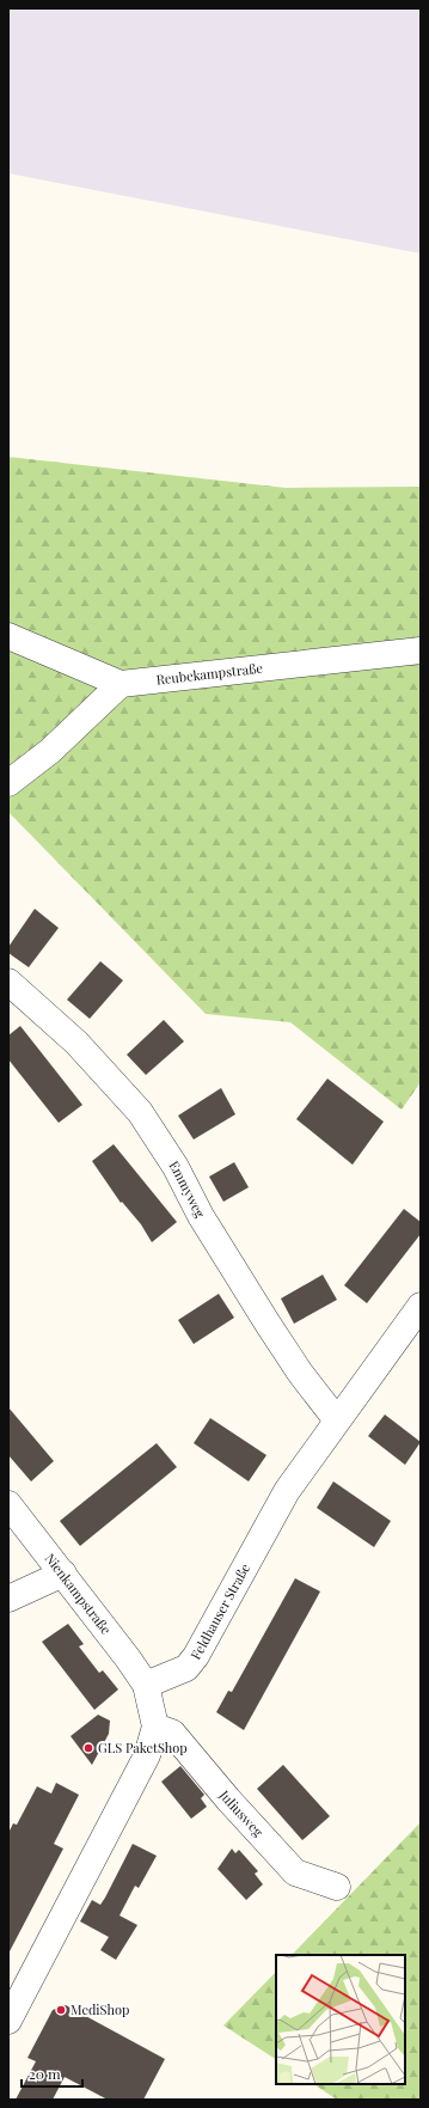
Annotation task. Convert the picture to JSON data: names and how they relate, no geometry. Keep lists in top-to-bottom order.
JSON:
{
  "streets": {
    "street": [
      "Reubekampstraße",
      "Emmyweg",
      "Nienkampstraße",
      "Feldhauser Straße",
      "Juliusweg"
    ]
  },
  "crossings": [
    ["Emmyweg", "Feldhauser Straße"],
    ["Nienkampstraße", "Feldhauser Straße"]
  ],
  "places": ["GLS PaketShop", "MediShop"],
  "scale_bar": "20 m"
}
